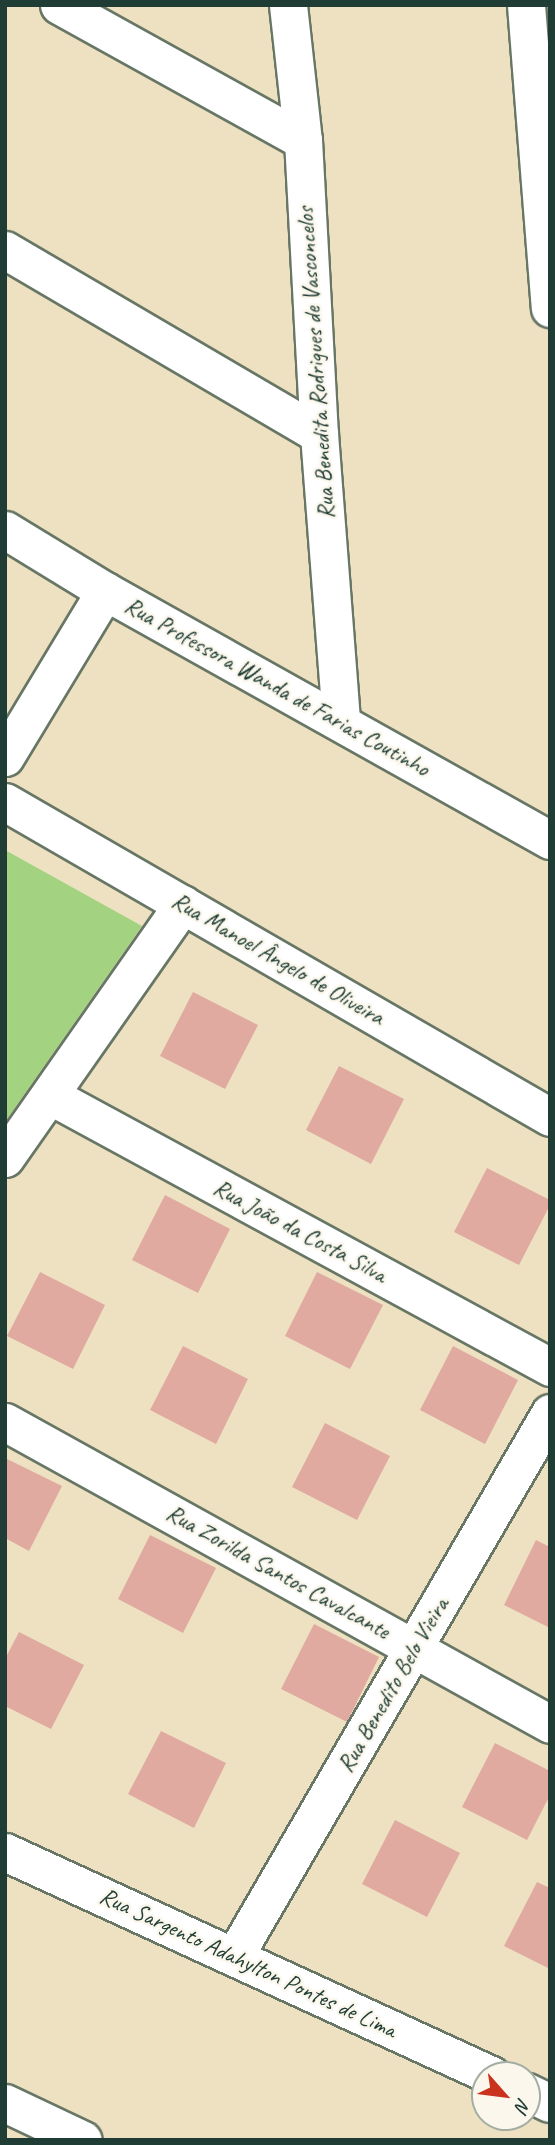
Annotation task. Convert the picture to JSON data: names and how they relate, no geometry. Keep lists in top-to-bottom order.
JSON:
{
  "streets": {
    "street": [
      "Rua Benedita Rodrigues de Vasconcelos",
      "Rua Professora Wanda de Farias Coutinho",
      "Rua Manoel Ângelo de Oliveira",
      "Rua João da Costa Silva",
      "Rua Zorilda Santos Cavalcante",
      "Rua Benedito Belo Vieira",
      "Rua Sargento Adahylton Pontes de Lima"
    ]
  },
  "crossings": [
    ["Rua Benedita Rodrigues de Vasconcelos", "Rua Professora Wanda de Farias Coutinho"],
    ["Rua Zorilda Santos Cavalcante", "Rua Benedito Belo Vieira"],
    ["Rua Benedito Belo Vieira", "Rua Sargento Adahylton Pontes de Lima"]
  ],
  "north": "bottom right"
}
